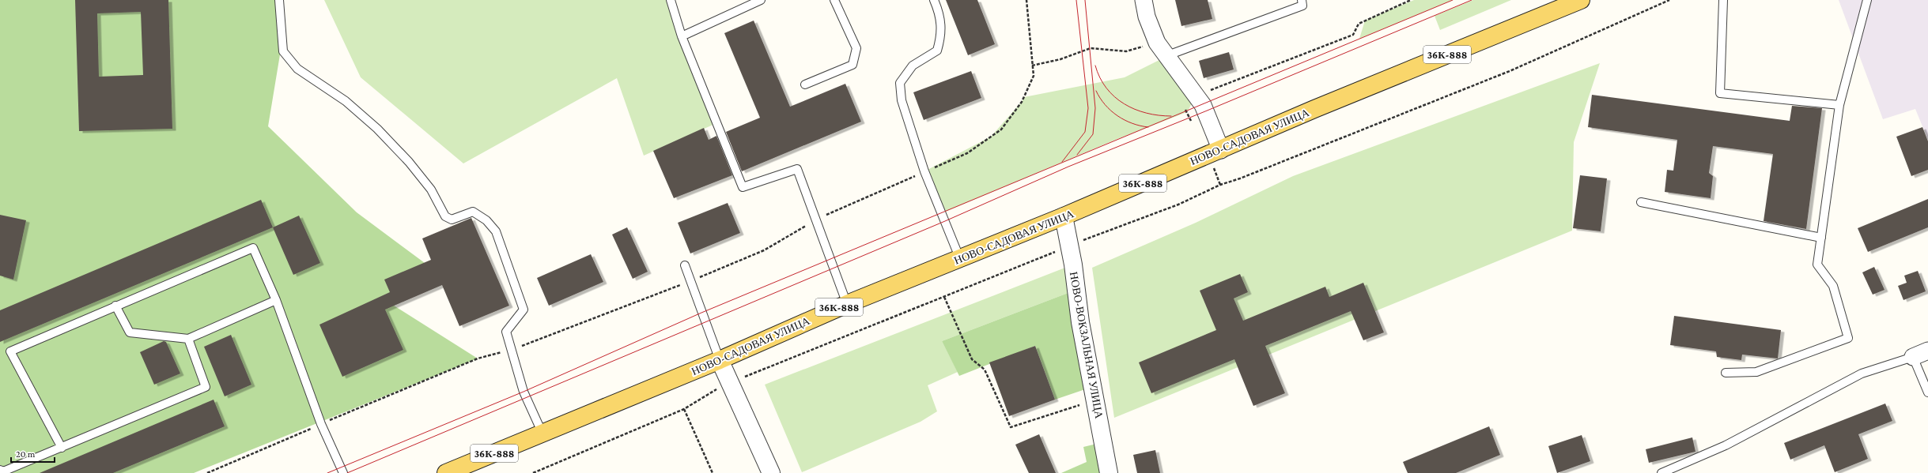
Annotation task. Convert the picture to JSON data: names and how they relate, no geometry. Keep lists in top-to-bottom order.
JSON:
{
  "streets": {
    "main road": ["36К-888", "НОВО-САДОВАЯ УЛИЦА"],
    "street": ["НОВО-ВОКЗАЛЬНАЯ УЛИЦА"]
  },
  "crossings": [
    ["НОВО-САДОВАЯ УЛИЦА", "НОВО-ВОКЗАЛЬНАЯ УЛИЦА"]
  ],
  "scale_bar": "20 m"
}
